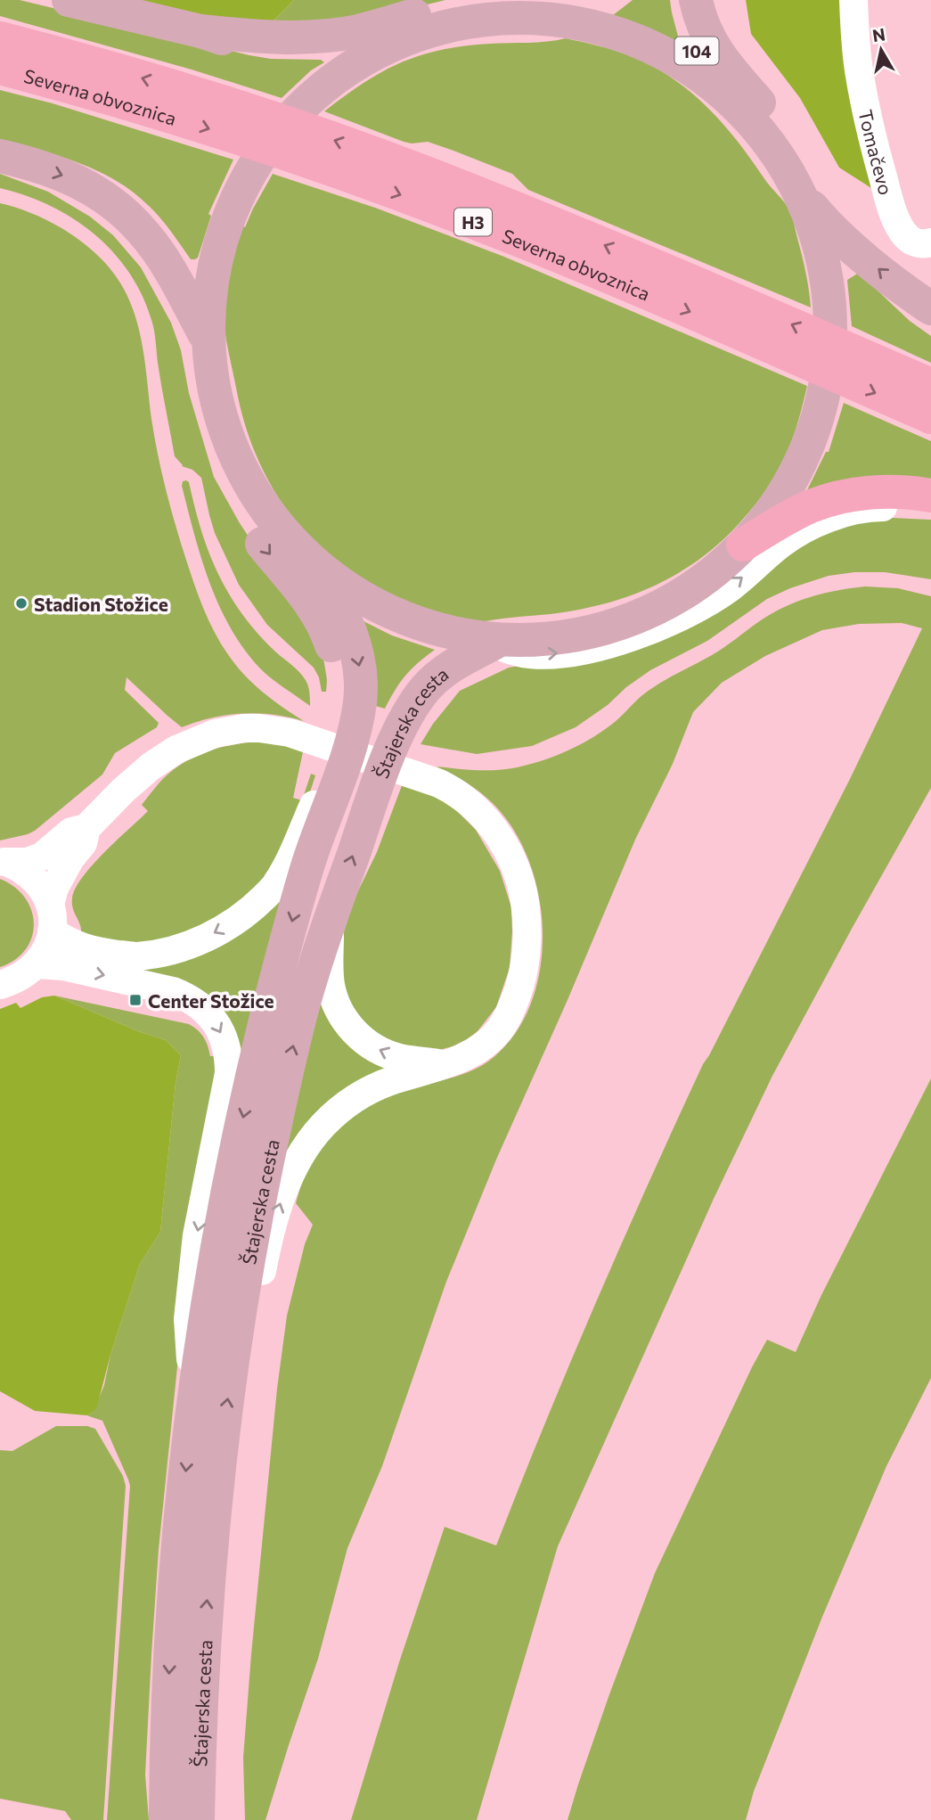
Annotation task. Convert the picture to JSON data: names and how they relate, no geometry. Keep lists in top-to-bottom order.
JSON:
{
  "streets": {
    "highway": ["Severna obvoznica", "H3"],
    "main road": ["104", "Štajerska cesta"],
    "street": ["Tomačevo"]
  },
  "places": {
    "other": ["Stadion Stožice"],
    "transit": ["Center Stožice"]
  },
  "north": "top"
}
